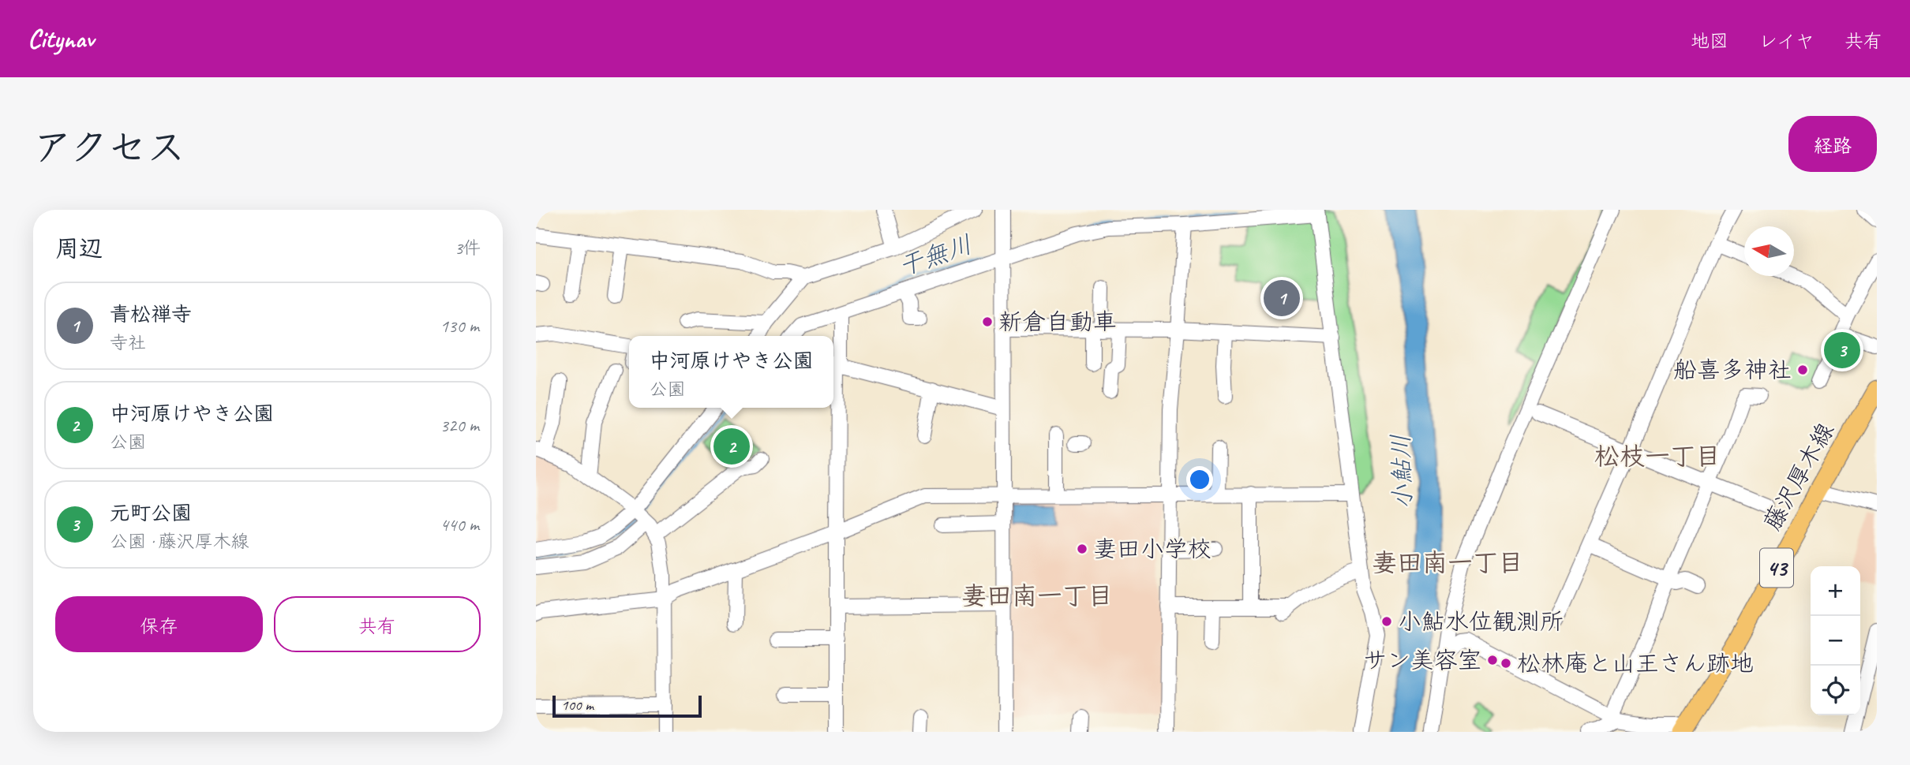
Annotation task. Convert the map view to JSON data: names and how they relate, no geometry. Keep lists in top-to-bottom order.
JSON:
{
  "streets": {
    "main road": ["藤沢厚木線", "43"]
  },
  "districts": ["松枝一丁目", "妻田南一丁目", "妻田南一丁目"],
  "water": ["干無川", "小鮎川"],
  "places": [
    "新倉自動車",
    "船喜多神社",
    "妻田小学校",
    "小鮎水位観測所",
    "サン美容室",
    "松林庵と山王さん跡地"
  ],
  "scale_bar": "100 m",
  "north": "left",
  "page": {
    "header": "Citynav",
    "nav": ["地図", "レイヤ", "共有"],
    "title": "アクセス",
    "buttons": [
      "経路",
      ["保存", "共有"]
    ],
    "heading": ["周辺", "3件"],
    "pins": ["1", "3", "2"],
    "list": [
      {
        "mark": "1",
        "name": "青松禅寺",
        "note": "寺社",
        "value": "130 m"
      },
      {
        "mark": "2",
        "name": "中河原けやき公園",
        "note": "公園",
        "value": "320 m"
      },
      {
        "mark": "3",
        "name": "元町公園",
        "note": "公園 · 藤沢厚木線",
        "value": "440 m"
      }
    ],
    "popup": ["中河原けやき公園", "公園"],
    "map_buttons": ["+", "−"],
    "scale": "100 m"
  }
}
